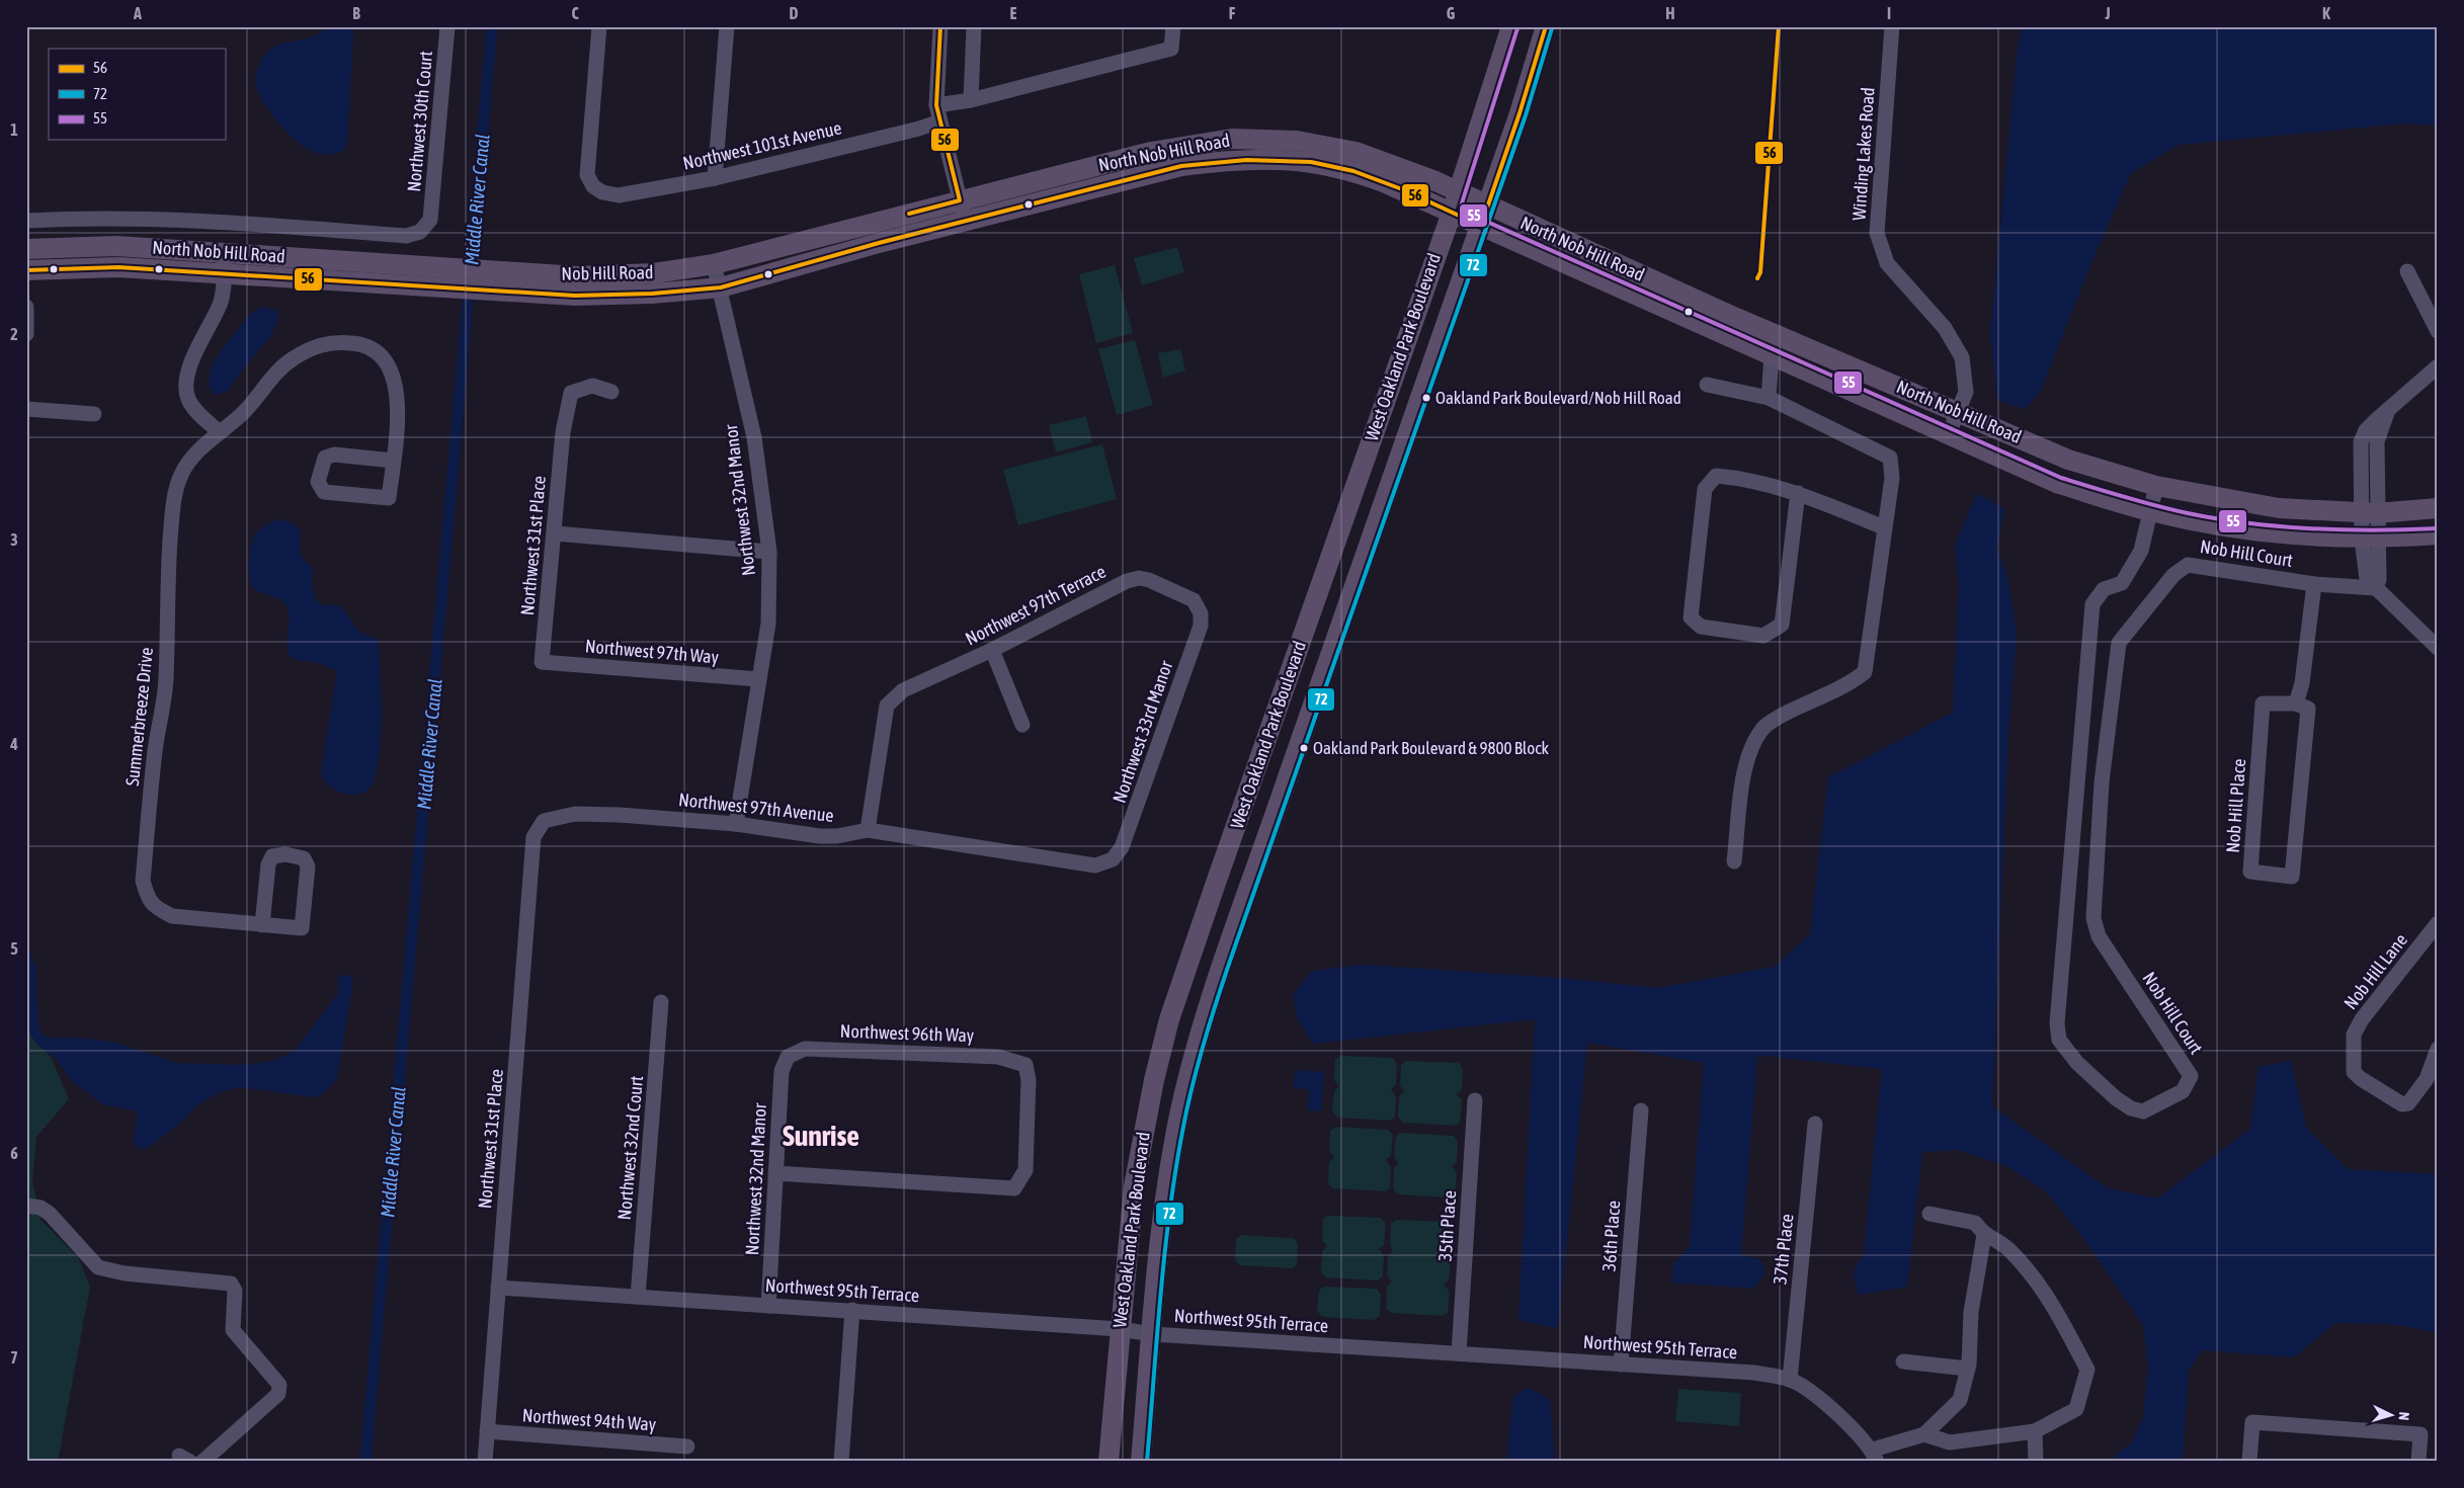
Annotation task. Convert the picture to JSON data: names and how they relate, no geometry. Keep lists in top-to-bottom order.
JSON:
{
  "streets": {
    "main road": ["North Nob Hill Road", "Nob Hill Road", "West Oakland Park Boulevard"],
    "street": [
      "Northwest 30th Court",
      "Northwest 101st Avenue",
      "Winding Lakes Road",
      "Northwest 32nd Manor",
      "Northwest 31st Place",
      "Nob Hill Court",
      "Northwest 97th Terrace",
      "Northwest 97th Way",
      "Summerbreeze Drive",
      "Northwest 33rd Manor",
      "Nob Hill Place",
      "Northwest 97th Avenue",
      "Nob Hill Lane",
      "Northwest 96th Way",
      "Northwest 32nd Court",
      "35th Place",
      "36th Place",
      "37th Place",
      "Northwest 95th Terrace",
      "Northwest 94th Way"
    ]
  },
  "crossings": [
    ["North Nob Hill Road", "Winding Lakes Road"],
    ["North Nob Hill Road", "Nob Hill Road"],
    ["North Nob Hill Road", "West Oakland Park Boulevard"],
    ["North Nob Hill Road", "Northwest 32nd Manor"],
    ["North Nob Hill Road", "Nob Hill Court"],
    ["Nob Hill Road", "Northwest 32nd Manor"],
    ["West Oakland Park Boulevard", "Northwest 95th Terrace"],
    ["Northwest 32nd Manor", "Northwest 97th Way"],
    ["Northwest 32nd Manor", "Northwest 97th Avenue"],
    ["Northwest 32nd Manor", "Northwest 96th Way"],
    ["Northwest 32nd Manor", "Northwest 95th Terrace"],
    ["Northwest 31st Place", "Northwest 97th Way"],
    ["Northwest 31st Place", "Northwest 97th Avenue"],
    ["Northwest 31st Place", "Northwest 95th Terrace"],
    ["Northwest 31st Place", "Northwest 94th Way"],
    ["Northwest 97th Terrace", "Northwest 33rd Manor"],
    ["Northwest 97th Terrace", "Northwest 97th Avenue"],
    ["Northwest 33rd Manor", "Northwest 97th Avenue"],
    ["Northwest 32nd Court", "Northwest 95th Terrace"],
    ["35th Place", "Northwest 95th Terrace"],
    ["36th Place", "Northwest 95th Terrace"],
    ["37th Place", "Northwest 95th Terrace"]
  ],
  "districts": ["Sunrise"],
  "water": ["Middle River Canal"],
  "places": ["Oakland Park Boulevard/Nob Hill Road", "Oakland Park Boulevard & 9800 Block"],
  "lines": ["transit line 56", "transit line 72", "transit line 55"],
  "legend": ["56", "72", "55"],
  "north": "right",
  "grid": {
    "columns": [
      "A",
      "B",
      "C",
      "D",
      "E",
      "F",
      "G",
      "H",
      "I",
      "J",
      "K"
    ],
    "rows": [
      "1",
      "2",
      "3",
      "4",
      "5",
      "6",
      "7"
    ]
  }
}
